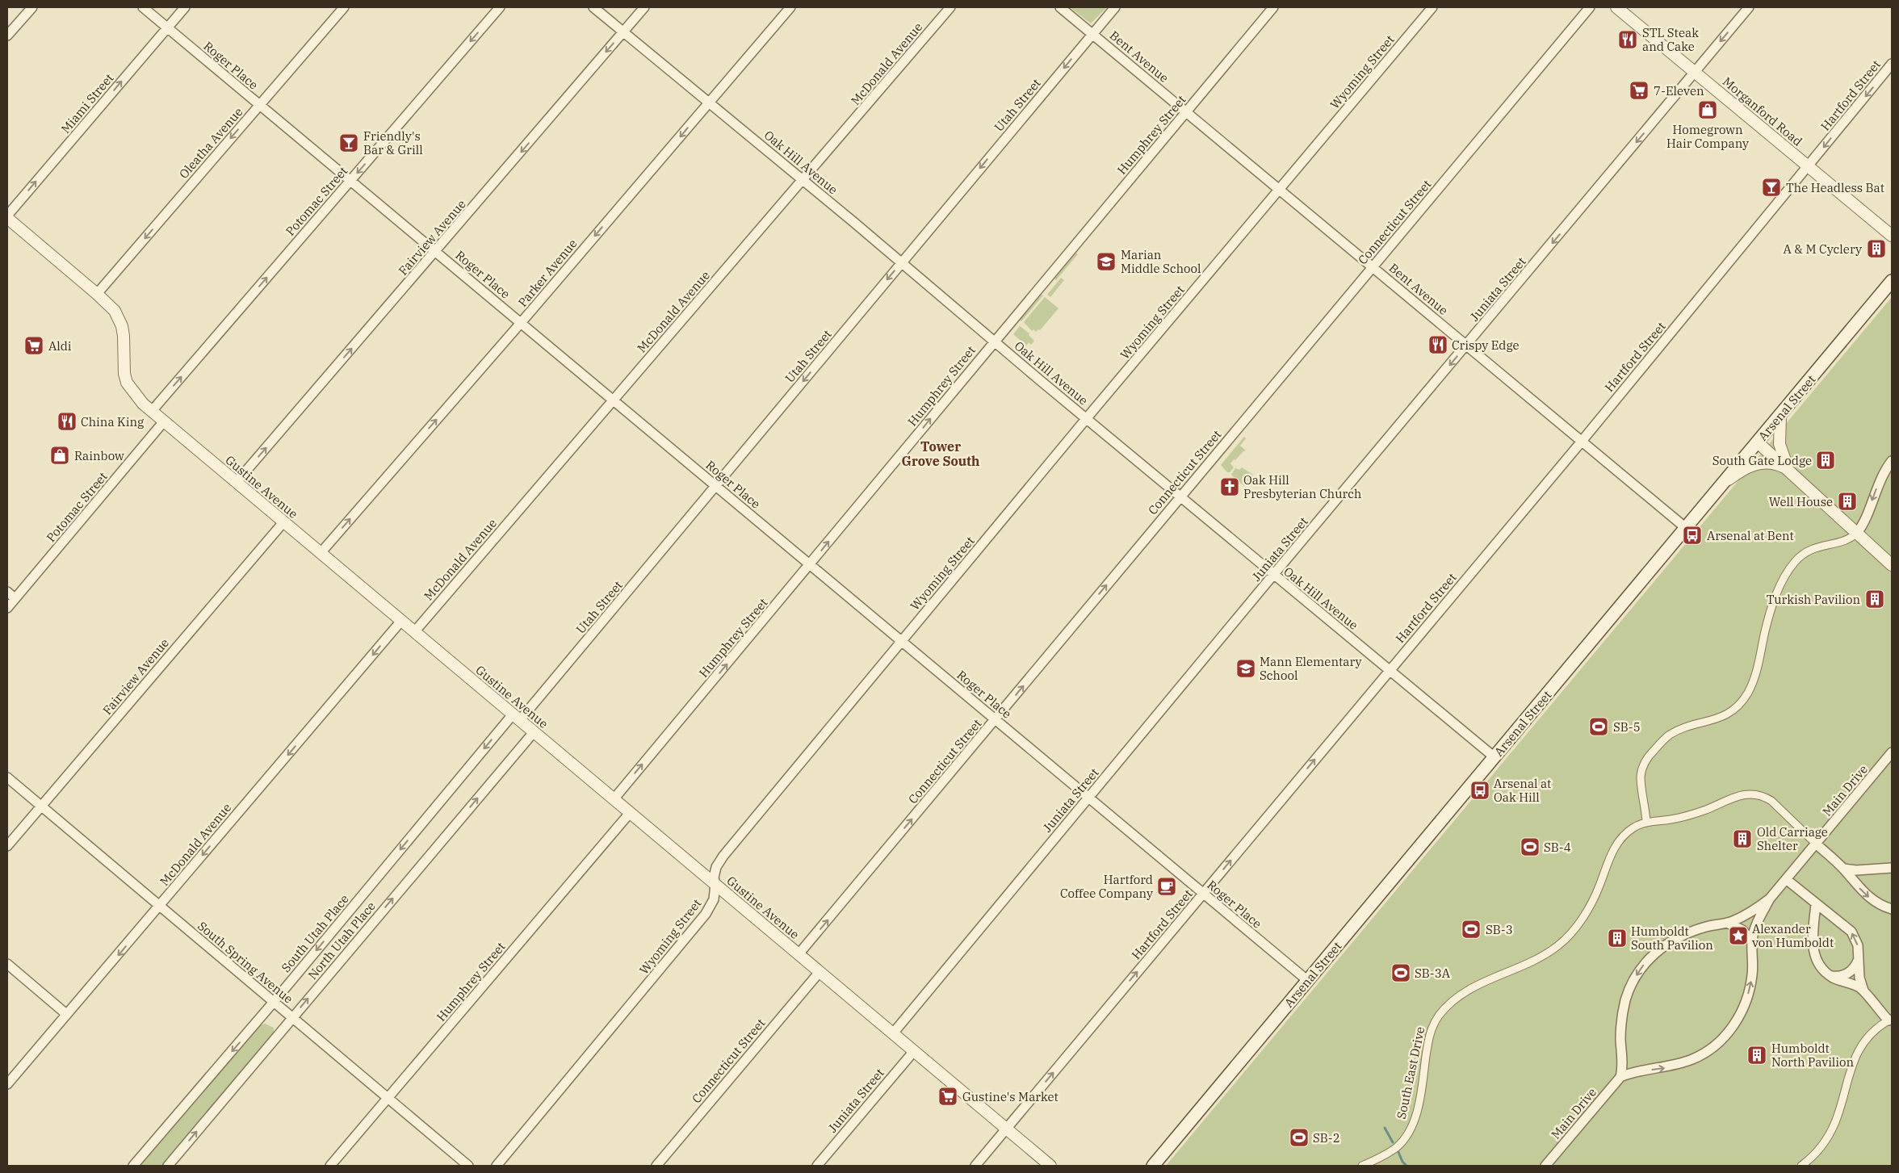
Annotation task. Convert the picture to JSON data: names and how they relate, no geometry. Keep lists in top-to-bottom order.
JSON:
{
  "streets": {
    "main road": ["Arsenal Street"],
    "street": [
      "Bent Avenue",
      "McDonald Avenue",
      "Roger Place",
      "Wyoming Street",
      "Hartford Street",
      "Miami Street",
      "Utah Street",
      "Morganford Road",
      "Humphrey Street",
      "Oleatha Avenue",
      "Oak Hill Avenue",
      "Potomac Street",
      "Connecticut Street",
      "Fairview Avenue",
      "Parker Avenue",
      "Juniata Street",
      "Gustine Avenue",
      "Main Drive",
      "South Utah Place",
      "North Utah Place",
      "South Spring Avenue",
      "South East Drive"
    ]
  },
  "crossings": [
    ["Bent Avenue", "Wyoming Street"],
    ["Bent Avenue", "Hartford Street"],
    ["Bent Avenue", "Utah Street"],
    ["Bent Avenue", "Humphrey Street"],
    ["Bent Avenue", "Connecticut Street"],
    ["Bent Avenue", "Juniata Street"],
    ["Bent Avenue", "Arsenal Street"],
    ["McDonald Avenue", "Roger Place"],
    ["McDonald Avenue", "Oak Hill Avenue"],
    ["McDonald Avenue", "Gustine Avenue"],
    ["McDonald Avenue", "South Spring Avenue"],
    ["Roger Place", "Wyoming Street"],
    ["Roger Place", "Hartford Street"],
    ["Roger Place", "Miami Street"],
    ["Roger Place", "Utah Street"],
    ["Roger Place", "Humphrey Street"],
    ["Roger Place", "Oleatha Avenue"],
    ["Roger Place", "Potomac Street"],
    ["Roger Place", "Connecticut Street"],
    ["Roger Place", "Fairview Avenue"],
    ["Roger Place", "Parker Avenue"],
    ["Roger Place", "Juniata Street"],
    ["Roger Place", "Arsenal Street"],
    ["Wyoming Street", "Oak Hill Avenue"],
    ["Wyoming Street", "Gustine Avenue"],
    ["Hartford Street", "Morganford Road"],
    ["Hartford Street", "Oak Hill Avenue"],
    ["Hartford Street", "Gustine Avenue"],
    ["Miami Street", "Gustine Avenue"],
    ["Utah Street", "Oak Hill Avenue"],
    ["Utah Street", "Gustine Avenue"],
    ["Utah Street", "South Utah Place"],
    ["Morganford Road", "Juniata Street"],
    ["Humphrey Street", "Oak Hill Avenue"],
    ["Humphrey Street", "Gustine Avenue"],
    ["Humphrey Street", "South Spring Avenue"],
    ["Oleatha Avenue", "Gustine Avenue"],
    ["Oak Hill Avenue", "Connecticut Street"],
    ["Oak Hill Avenue", "Fairview Avenue"],
    ["Oak Hill Avenue", "Parker Avenue"],
    ["Oak Hill Avenue", "Juniata Street"],
    ["Oak Hill Avenue", "Arsenal Street"],
    ["Potomac Street", "Gustine Avenue"],
    ["Connecticut Street", "Gustine Avenue"],
    ["Fairview Avenue", "Gustine Avenue"],
    ["Fairview Avenue", "South Spring Avenue"],
    ["Parker Avenue", "Gustine Avenue"],
    ["Juniata Street", "Gustine Avenue"],
    ["Gustine Avenue", "South Utah Place"],
    ["Gustine Avenue", "North Utah Place"],
    ["Main Drive", "South East Drive"],
    ["South Utah Place", "South Spring Avenue"],
    ["North Utah Place", "South Spring Avenue"]
  ],
  "one_way": [
    "McDonald Avenue",
    "Miami Street",
    "Utah Street",
    "Humphrey Street",
    "Oleatha Avenue",
    "Connecticut Street",
    "Juniata Street",
    "South Utah Place",
    "North Utah Place"
  ],
  "districts": ["Tower Grove South"],
  "places": {
    "restaurant": ["STL Steak and Cake", "Crispy Edge", "China King"],
    "supermarket": ["7-Eleven", "Aldi", "Gustine's Market"],
    "shop": ["Homegrown Hair Company", "Rainbow"],
    "bar": ["Friendly's Bar & Grill", "The Headless Bat"],
    "building": [
      "A & M Cyclery",
      "South Gate Lodge",
      "Well House",
      "Turkish Pavilion",
      "Old Carriage Shelter",
      "Humboldt South Pavilion",
      "Humboldt North Pavilion"
    ],
    "school or university": ["Marian Middle School", "Mann Elementary School"],
    "church": ["Oak Hill Presbyterian Church"],
    "bus stop": ["Arsenal at Bent", "Arsenal at Oak Hill"],
    "sports": [
      "SB-5",
      "SB-4",
      "SB-3",
      "SB-3A",
      "SB-2"
    ],
    "cafe": ["Hartford Coffee Company"],
    "place": ["Alexander von Humboldt"]
  }
}
